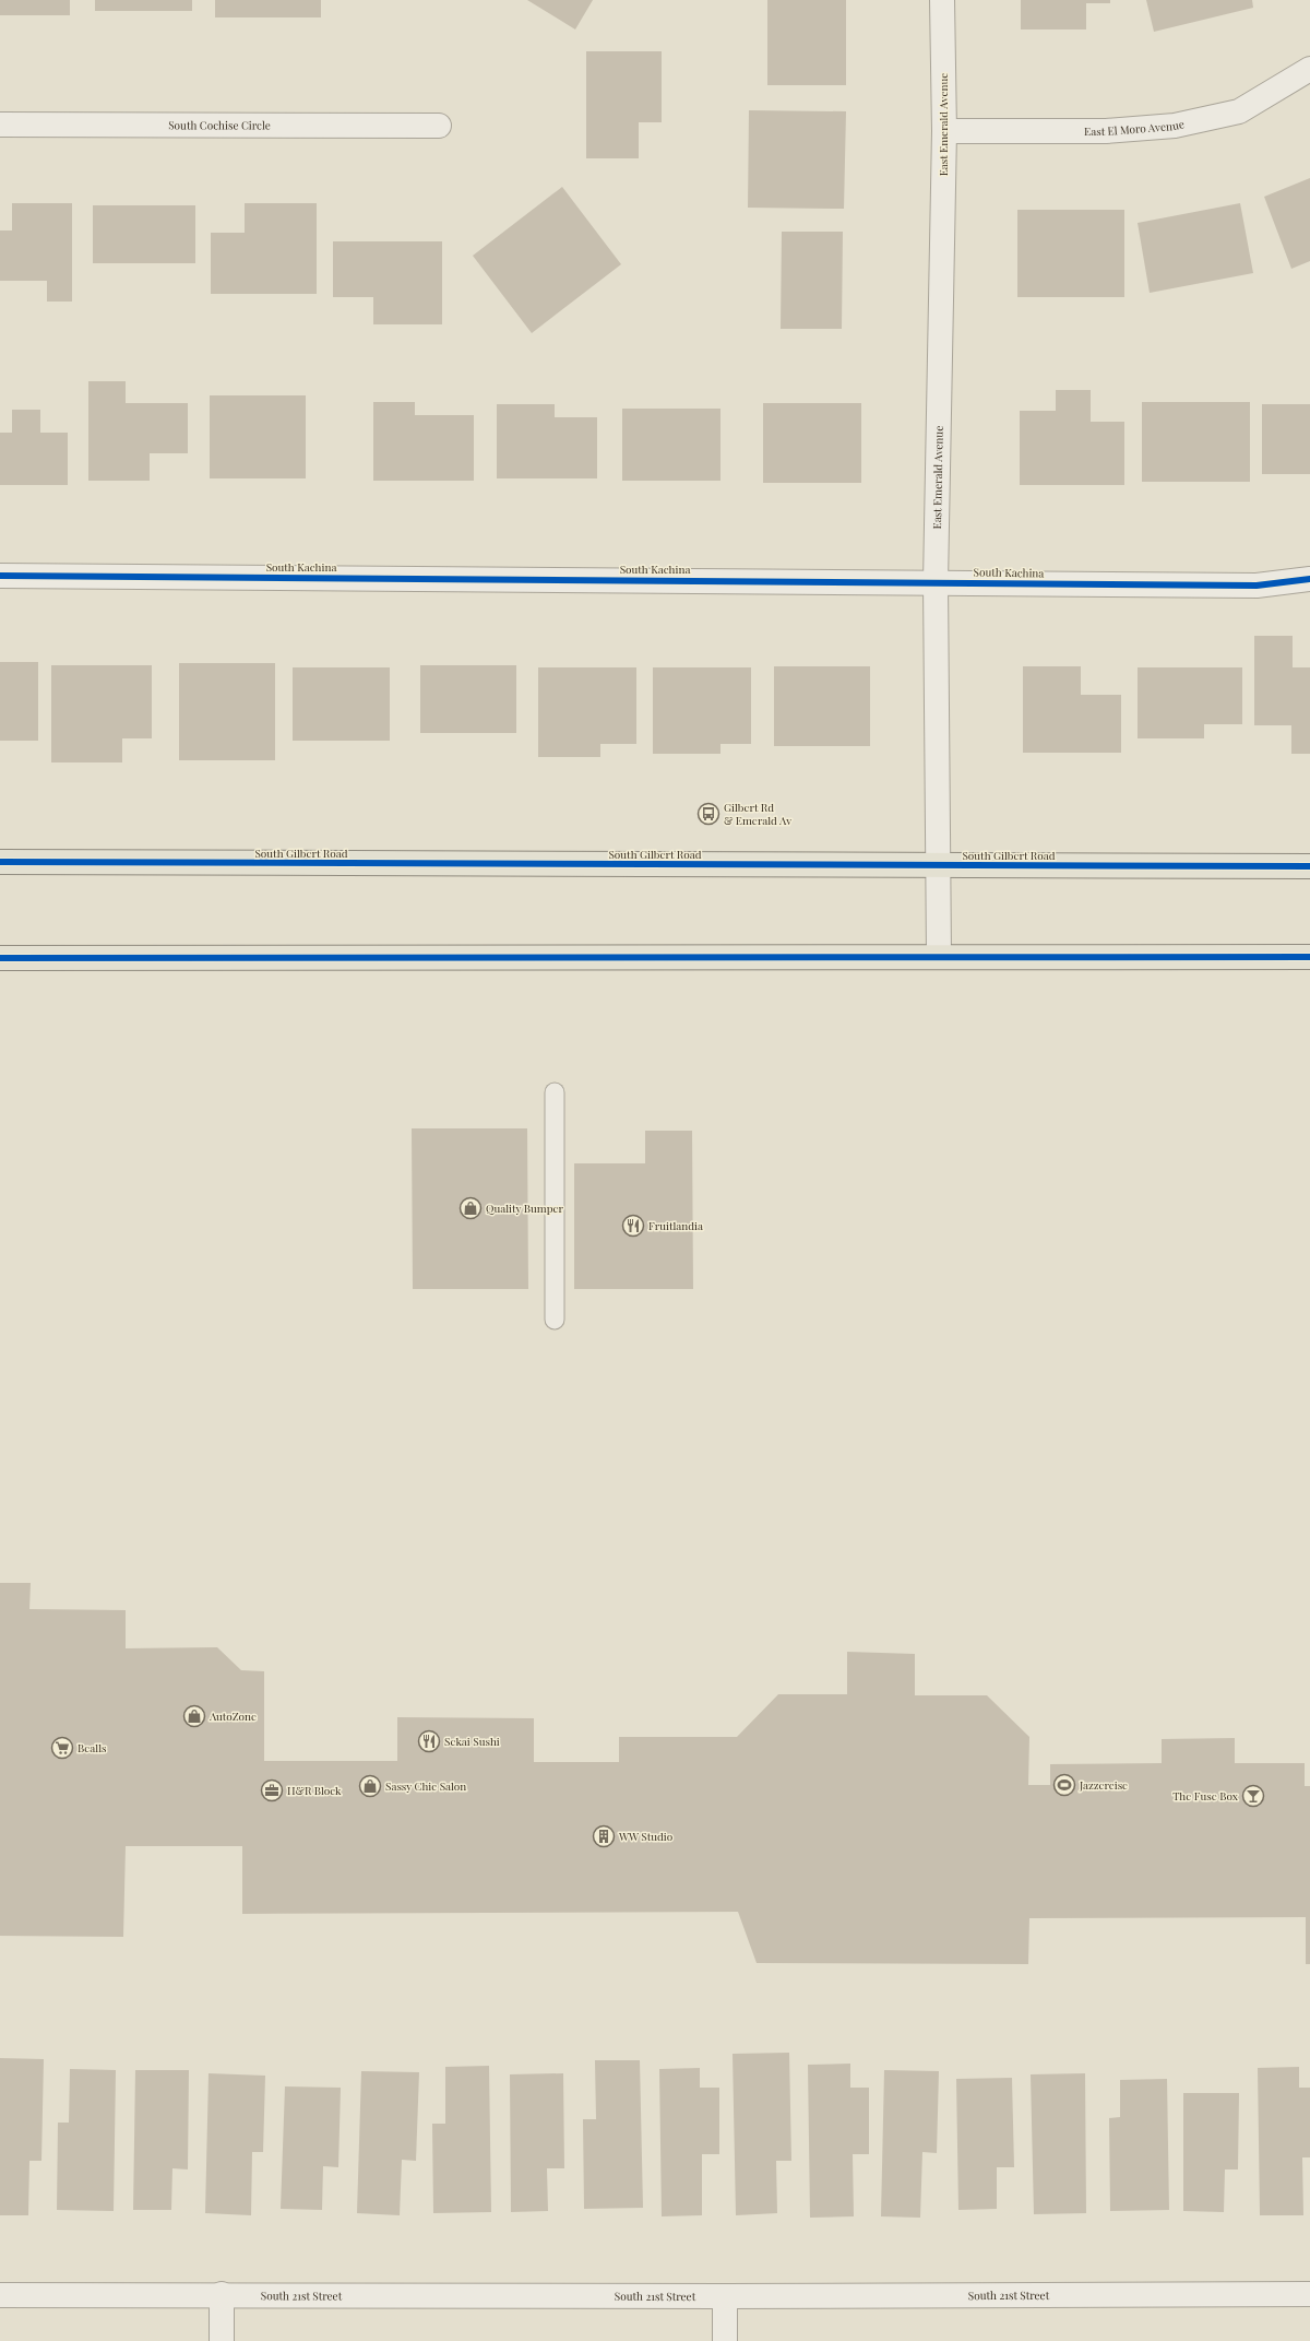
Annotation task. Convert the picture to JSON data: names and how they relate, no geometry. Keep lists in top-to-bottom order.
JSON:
{
  "streets": {
    "main road": ["South Gilbert Road"],
    "street": [
      "South Cochise Circle",
      "East Emerald Avenue",
      "East El Moro Avenue",
      "South Kachina",
      "South 21st Street"
    ]
  },
  "crossings": [
    ["East Emerald Avenue", "East El Moro Avenue"],
    ["East Emerald Avenue", "South Kachina"],
    ["East Emerald Avenue", "South Gilbert Road"]
  ],
  "places": {
    "bus stop": ["Gilbert Rd & Emerald Av"],
    "shop": ["Quality Bumper", "AutoZone", "Sassy Chic Salon"],
    "restaurant": ["Fruitlandia", "Sekai Sushi"],
    "supermarket": ["Bealls"],
    "sports": ["Jazzercise"],
    "office": ["H&R Block"],
    "bar": ["The Fuse Box"],
    "building": ["WW Studio"]
  }
}
